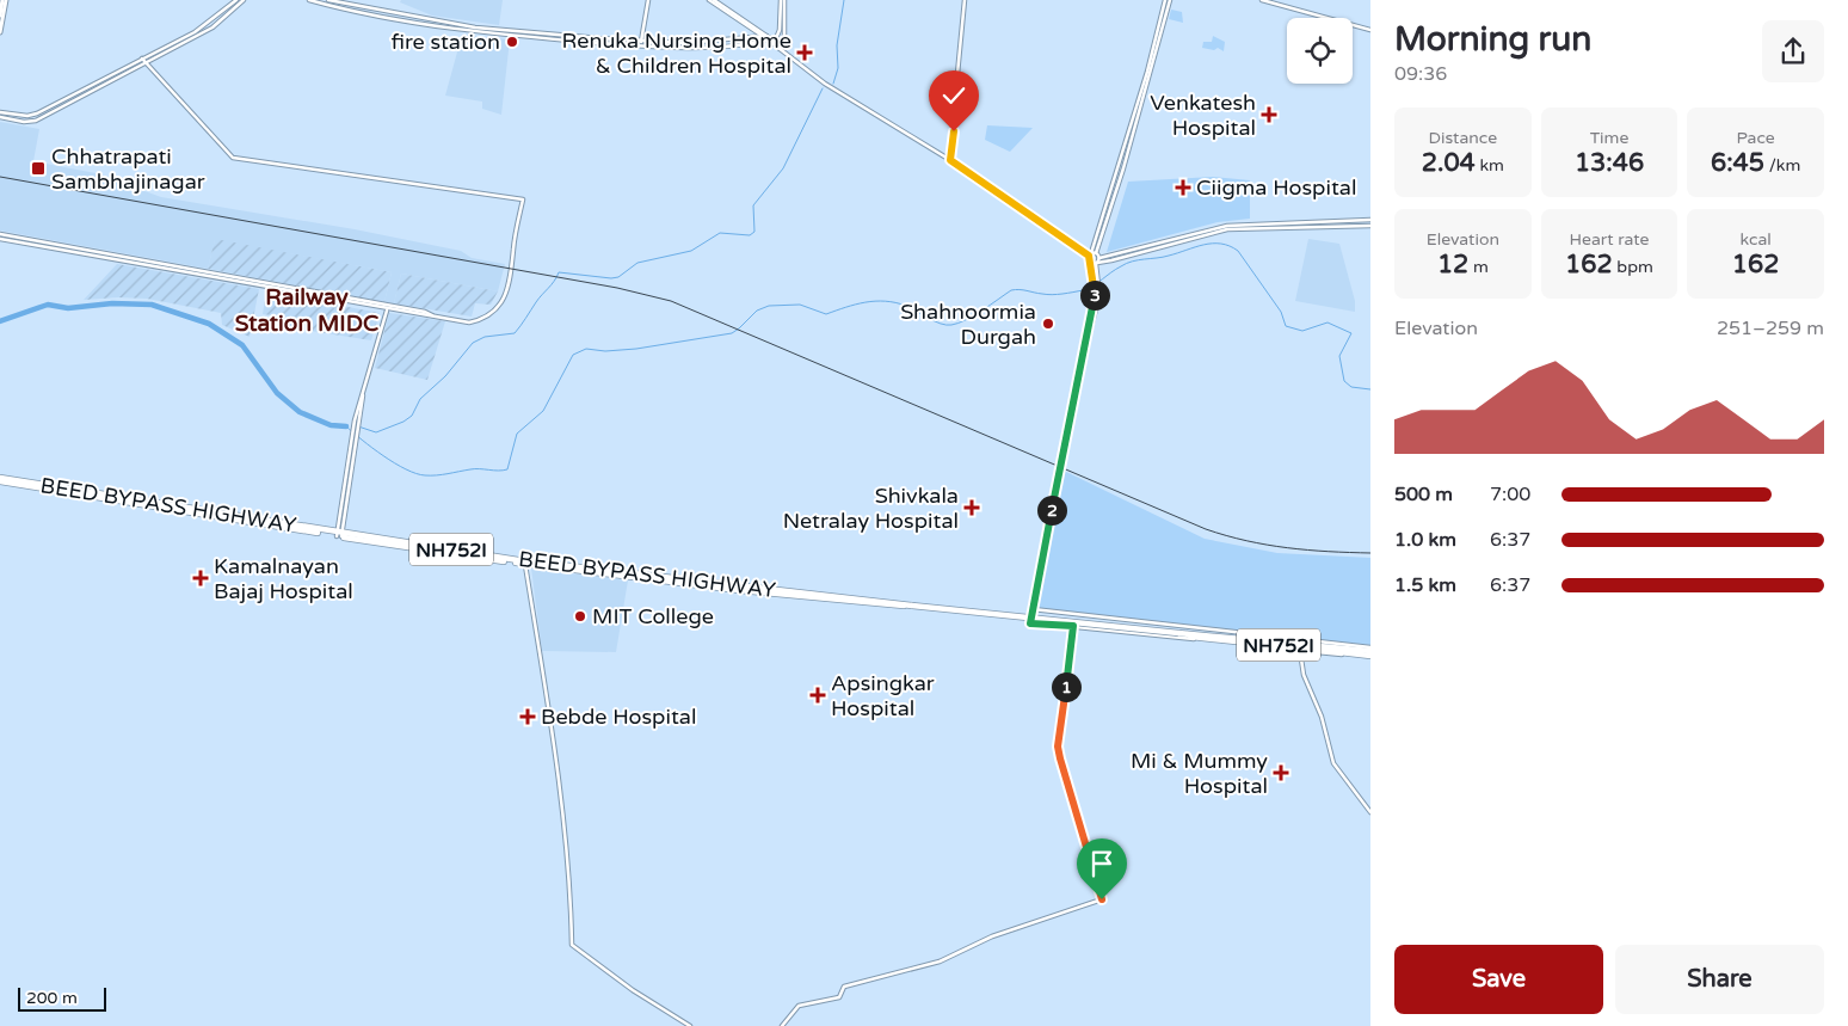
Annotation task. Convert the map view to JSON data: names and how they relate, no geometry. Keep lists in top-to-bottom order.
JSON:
{
  "streets": {
    "highway": ["BEED BYPASS HIGHWAY", "NH752I"]
  },
  "districts": ["Railway Station MIDC"],
  "places": {
    "other": ["fire station", "Shahnoormia Durgah", "MIT College"],
    "health": [
      "Renuka Nursing Home & Children Hospital",
      "Venkatesh Hospital",
      "Ciigma Hospital",
      "Shivkala Netralay Hospital",
      "Kamalnayan Bajaj Hospital",
      "Apsingkar Hospital",
      "Bebde Hospital",
      "Mi & Mummy Hospital"
    ],
    "transit": ["Chhatrapati Sambhajinagar"]
  },
  "scale_bar": "200 m",
  "page": {
    "heading": ["Morning run", "09:36"],
    "stats": [
      ["Distance", "2.04 km"],
      ["Time", "13:46"],
      ["Pace", "6:45 /km"],
      ["Elevation", "12 m"],
      ["Heart rate", "162 bpm"],
      ["kcal", "162"]
    ],
    "pins": ["3", "2", "1"],
    "chart": ["Elevation", "251–259 m"],
    "list": [
      {
        "name": "500 m",
        "note": "7:00"
      },
      {
        "name": "1.0 km",
        "note": "6:37"
      },
      {
        "name": "1.5 km",
        "note": "6:37"
      }
    ],
    "buttons": ["Save", "Share"],
    "scale": "200 m"
  }
}
